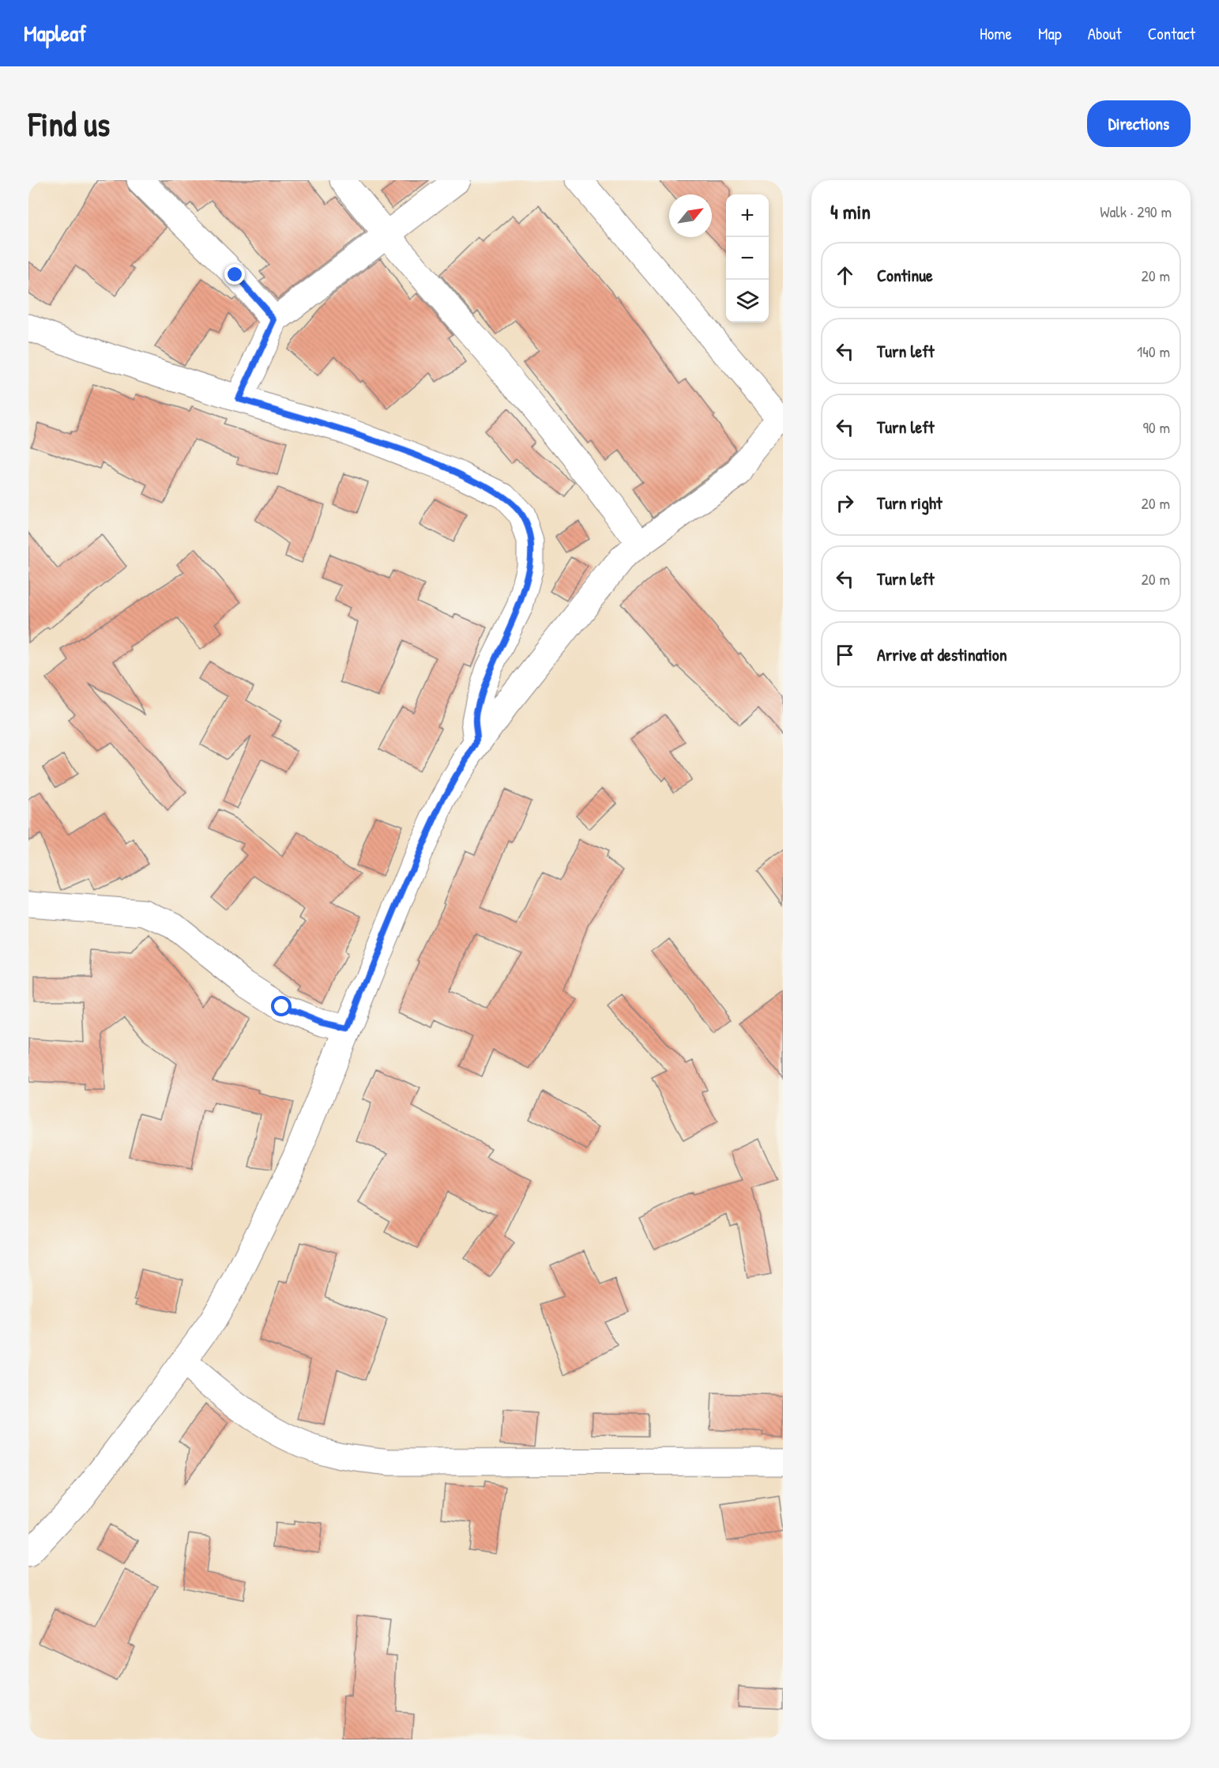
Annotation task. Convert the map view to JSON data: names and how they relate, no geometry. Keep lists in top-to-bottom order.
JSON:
{
  "north": "top right",
  "page": {
    "header": "Mapleaf",
    "nav": [
      "Home",
      "Map",
      "About",
      "Contact"
    ],
    "buttons": "Directions",
    "title": "Find us",
    "heading": ["4 min", "Walk · 290 m"],
    "map_buttons": ["+", "−"],
    "list": [
      ["Continue", "20 m"],
      ["Turn left", "140 m"],
      ["Turn left", "90 m"],
      ["Turn right", "20 m"],
      ["Turn left", "20 m"],
      "Arrive at destination"
    ]
  }
}
